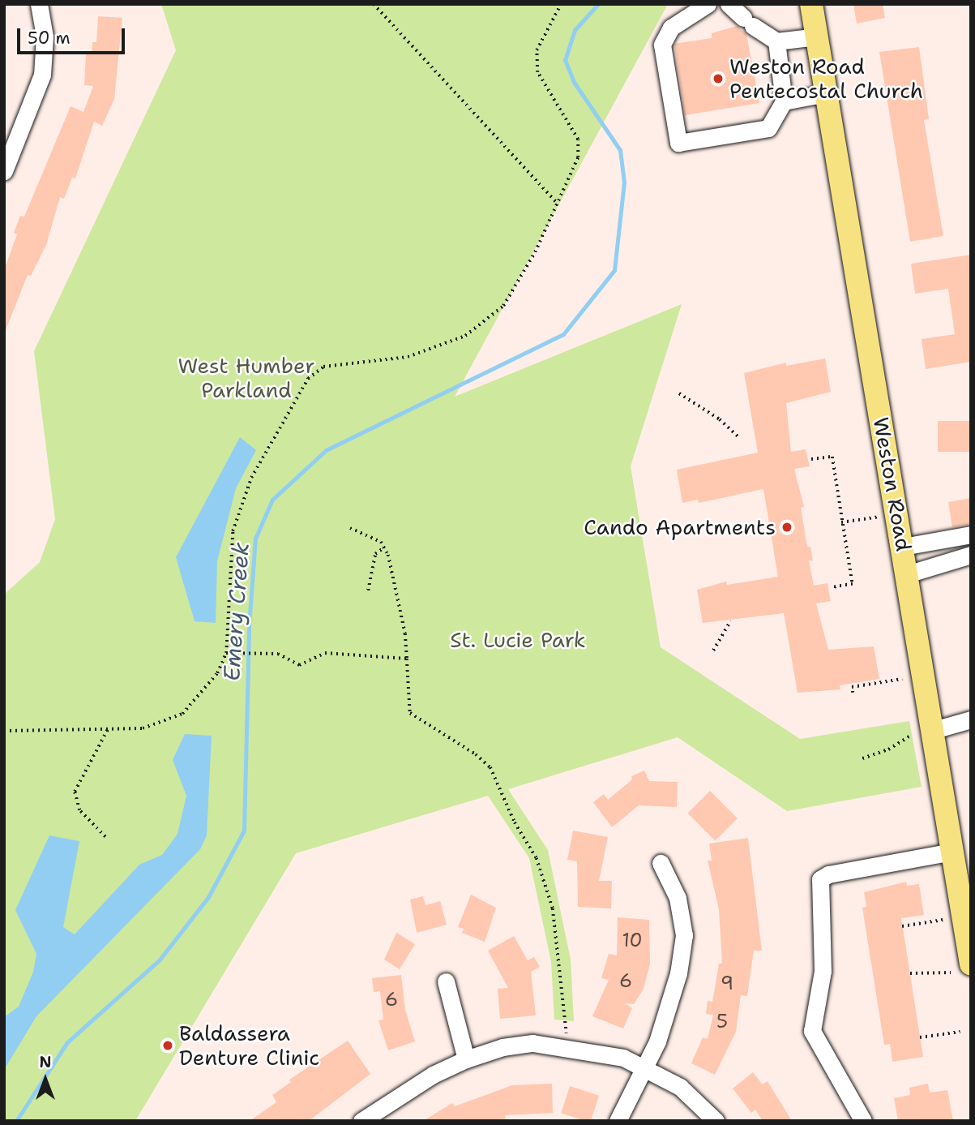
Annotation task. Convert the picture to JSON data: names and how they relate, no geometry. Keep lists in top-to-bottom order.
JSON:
{
  "streets": {
    "main road": ["Weston Road"]
  },
  "water": ["Emery Creek"],
  "parks": ["West Humber Parkland", "St. Lucie Park"],
  "places": ["Weston Road Pentecostal Church", "Cando Apartments", "Baldassera Denture Clinic"],
  "house_numbers": [
    "10",
    "6",
    "9",
    "6",
    "5"
  ],
  "scale_bar": "50 m",
  "north": "top"
}
